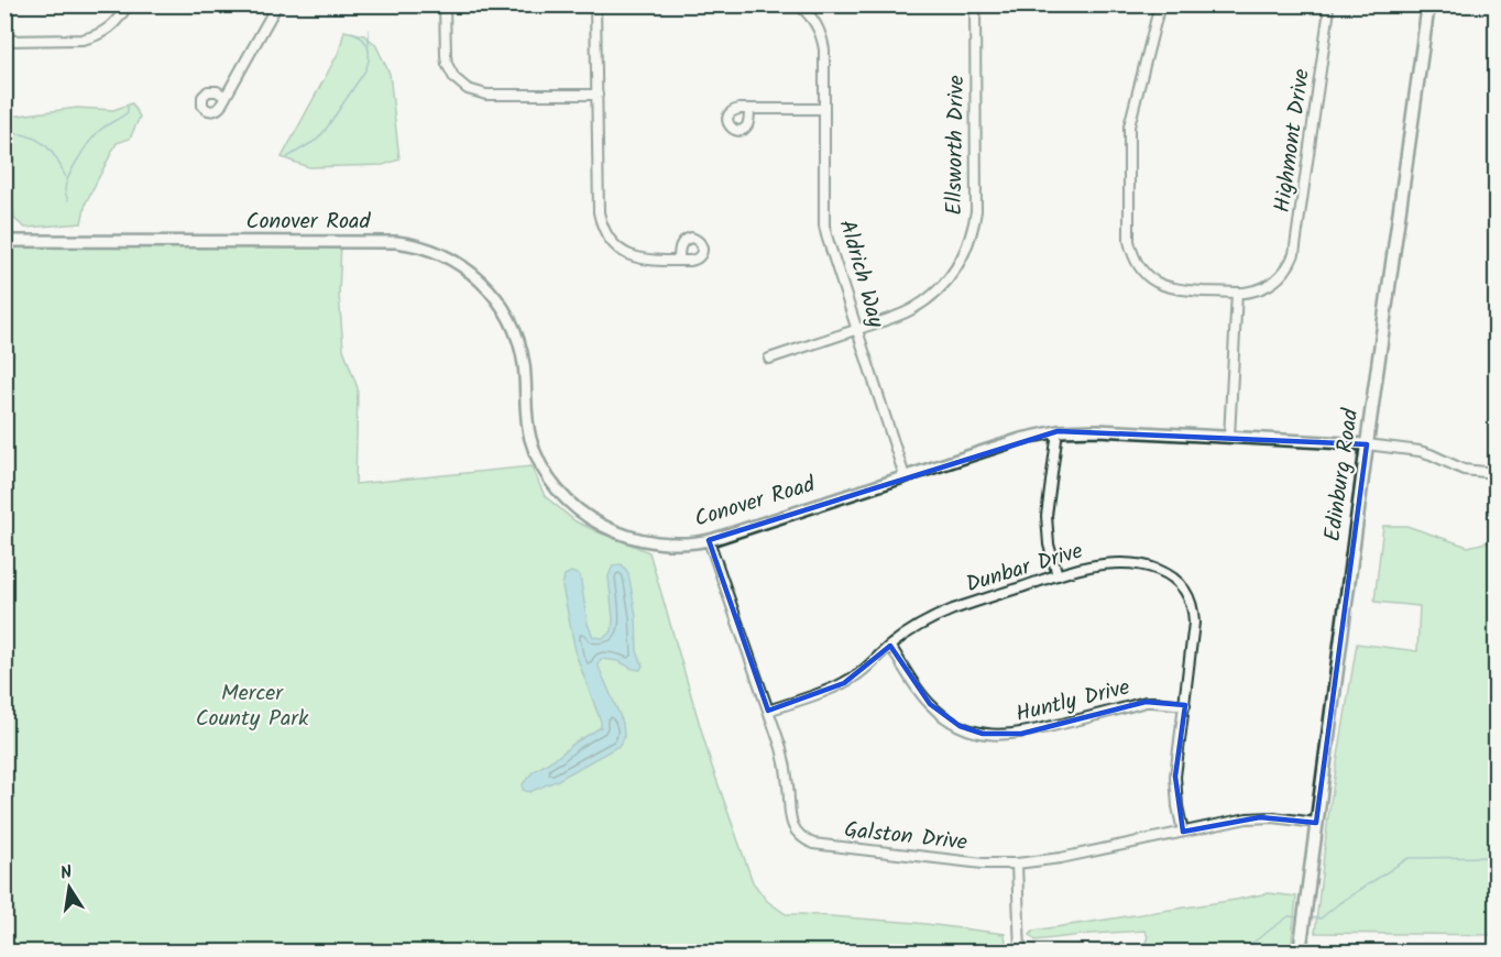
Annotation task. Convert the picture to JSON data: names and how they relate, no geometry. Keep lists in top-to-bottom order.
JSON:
{
  "streets": {
    "main road": ["Edinburg Road"],
    "street": [
      "Highmont Drive",
      "Ellsworth Drive",
      "Conover Road",
      "Aldrich Way",
      "Dunbar Drive",
      "Huntly Drive",
      "Galston Drive"
    ]
  },
  "crossings": [
    ["Ellsworth Drive", "Aldrich Way"],
    ["Conover Road", "Aldrich Way"],
    ["Conover Road", "Edinburg Road"],
    ["Conover Road", "Galston Drive"],
    ["Edinburg Road", "Galston Drive"],
    ["Dunbar Drive", "Huntly Drive"],
    ["Dunbar Drive", "Galston Drive"]
  ],
  "parks": ["Mercer County Park"],
  "north": "top"
}
